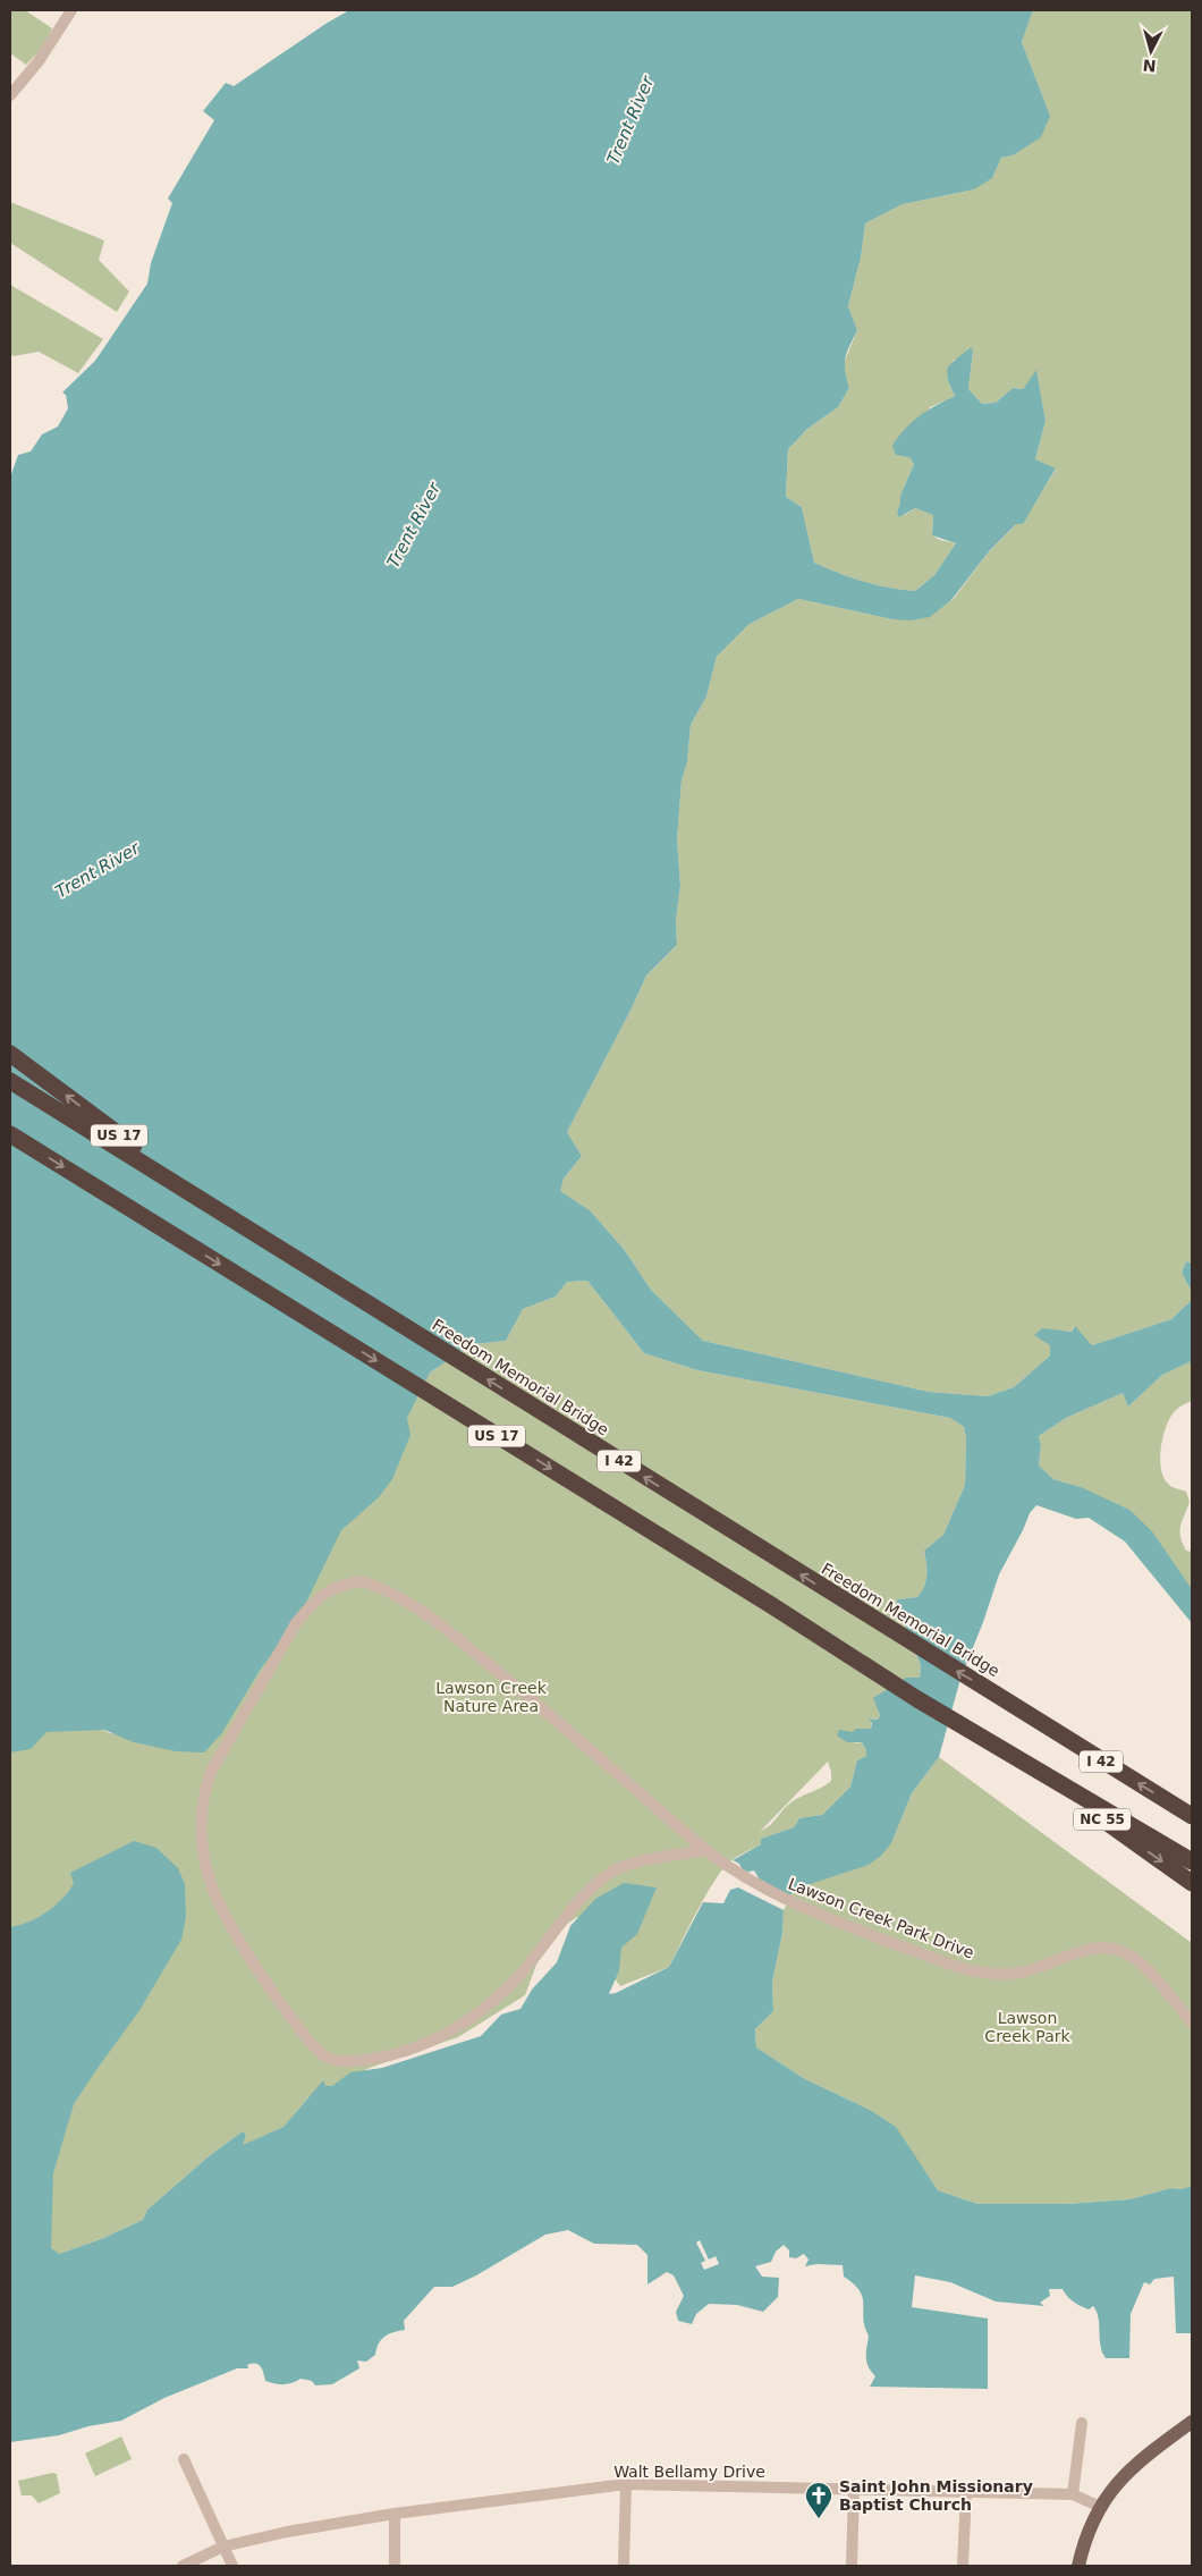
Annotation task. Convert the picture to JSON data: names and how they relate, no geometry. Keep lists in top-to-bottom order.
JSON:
{
  "streets": {
    "highway": [
      "US 17",
      "Freedom Memorial Bridge",
      "I 42",
      "NC 55"
    ],
    "street": ["Lawson Creek Park Drive", "Walt Bellamy Drive"]
  },
  "crossings": [
    ["US 17", "Freedom Memorial Bridge"],
    ["US 17", "NC 55"]
  ],
  "water": ["Trent River"],
  "parks": ["Lawson Creek Nature Area", "Lawson Creek Park"],
  "places": {
    "church": ["Saint John Missionary Baptist Church"]
  },
  "north": "bottom"
}
